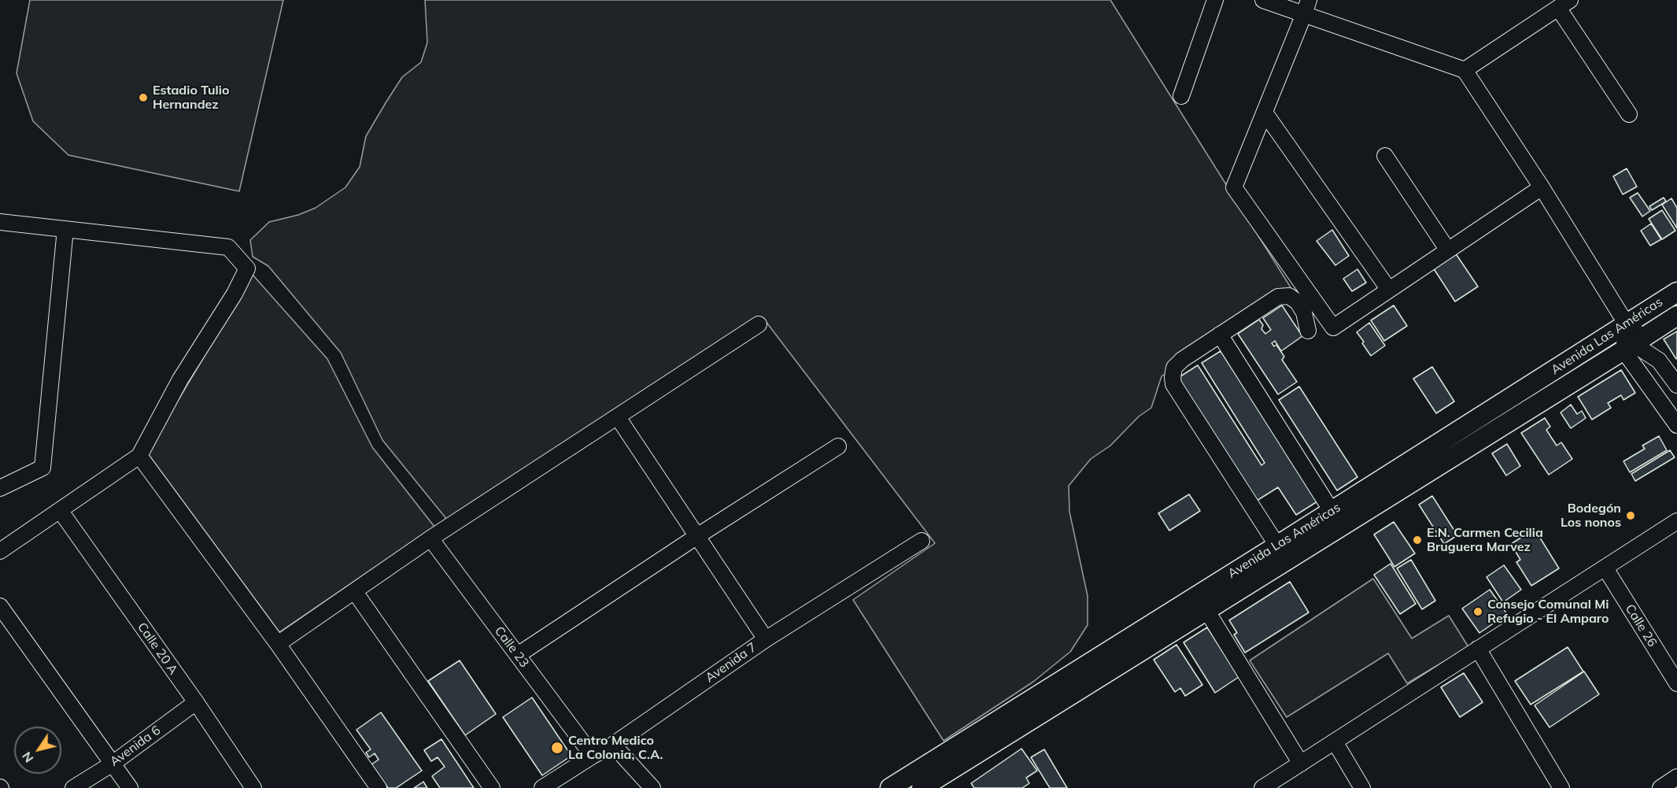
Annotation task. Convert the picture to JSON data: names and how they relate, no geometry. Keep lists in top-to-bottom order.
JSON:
{
  "streets": {
    "main road": ["Avenida Las Américas"],
    "street": [
      "Calle 26",
      "Calle 23",
      "Calle 20 A",
      "Avenida 7",
      "Avenida 6"
    ]
  },
  "crossings": [
    ["Calle 23", "Avenida 7"],
    ["Calle 20 A", "Avenida 6"]
  ],
  "places": [
    "Estadio Tulio Hernandez",
    "Bodegón Los nonos",
    "E.N. Carmen Cecilia Bruguera Marvez",
    "Consejo Comunal Mi Refugio - El Amparo",
    "Centro Medico La Colonia, C.A."
  ],
  "north": "bottom left"
}
